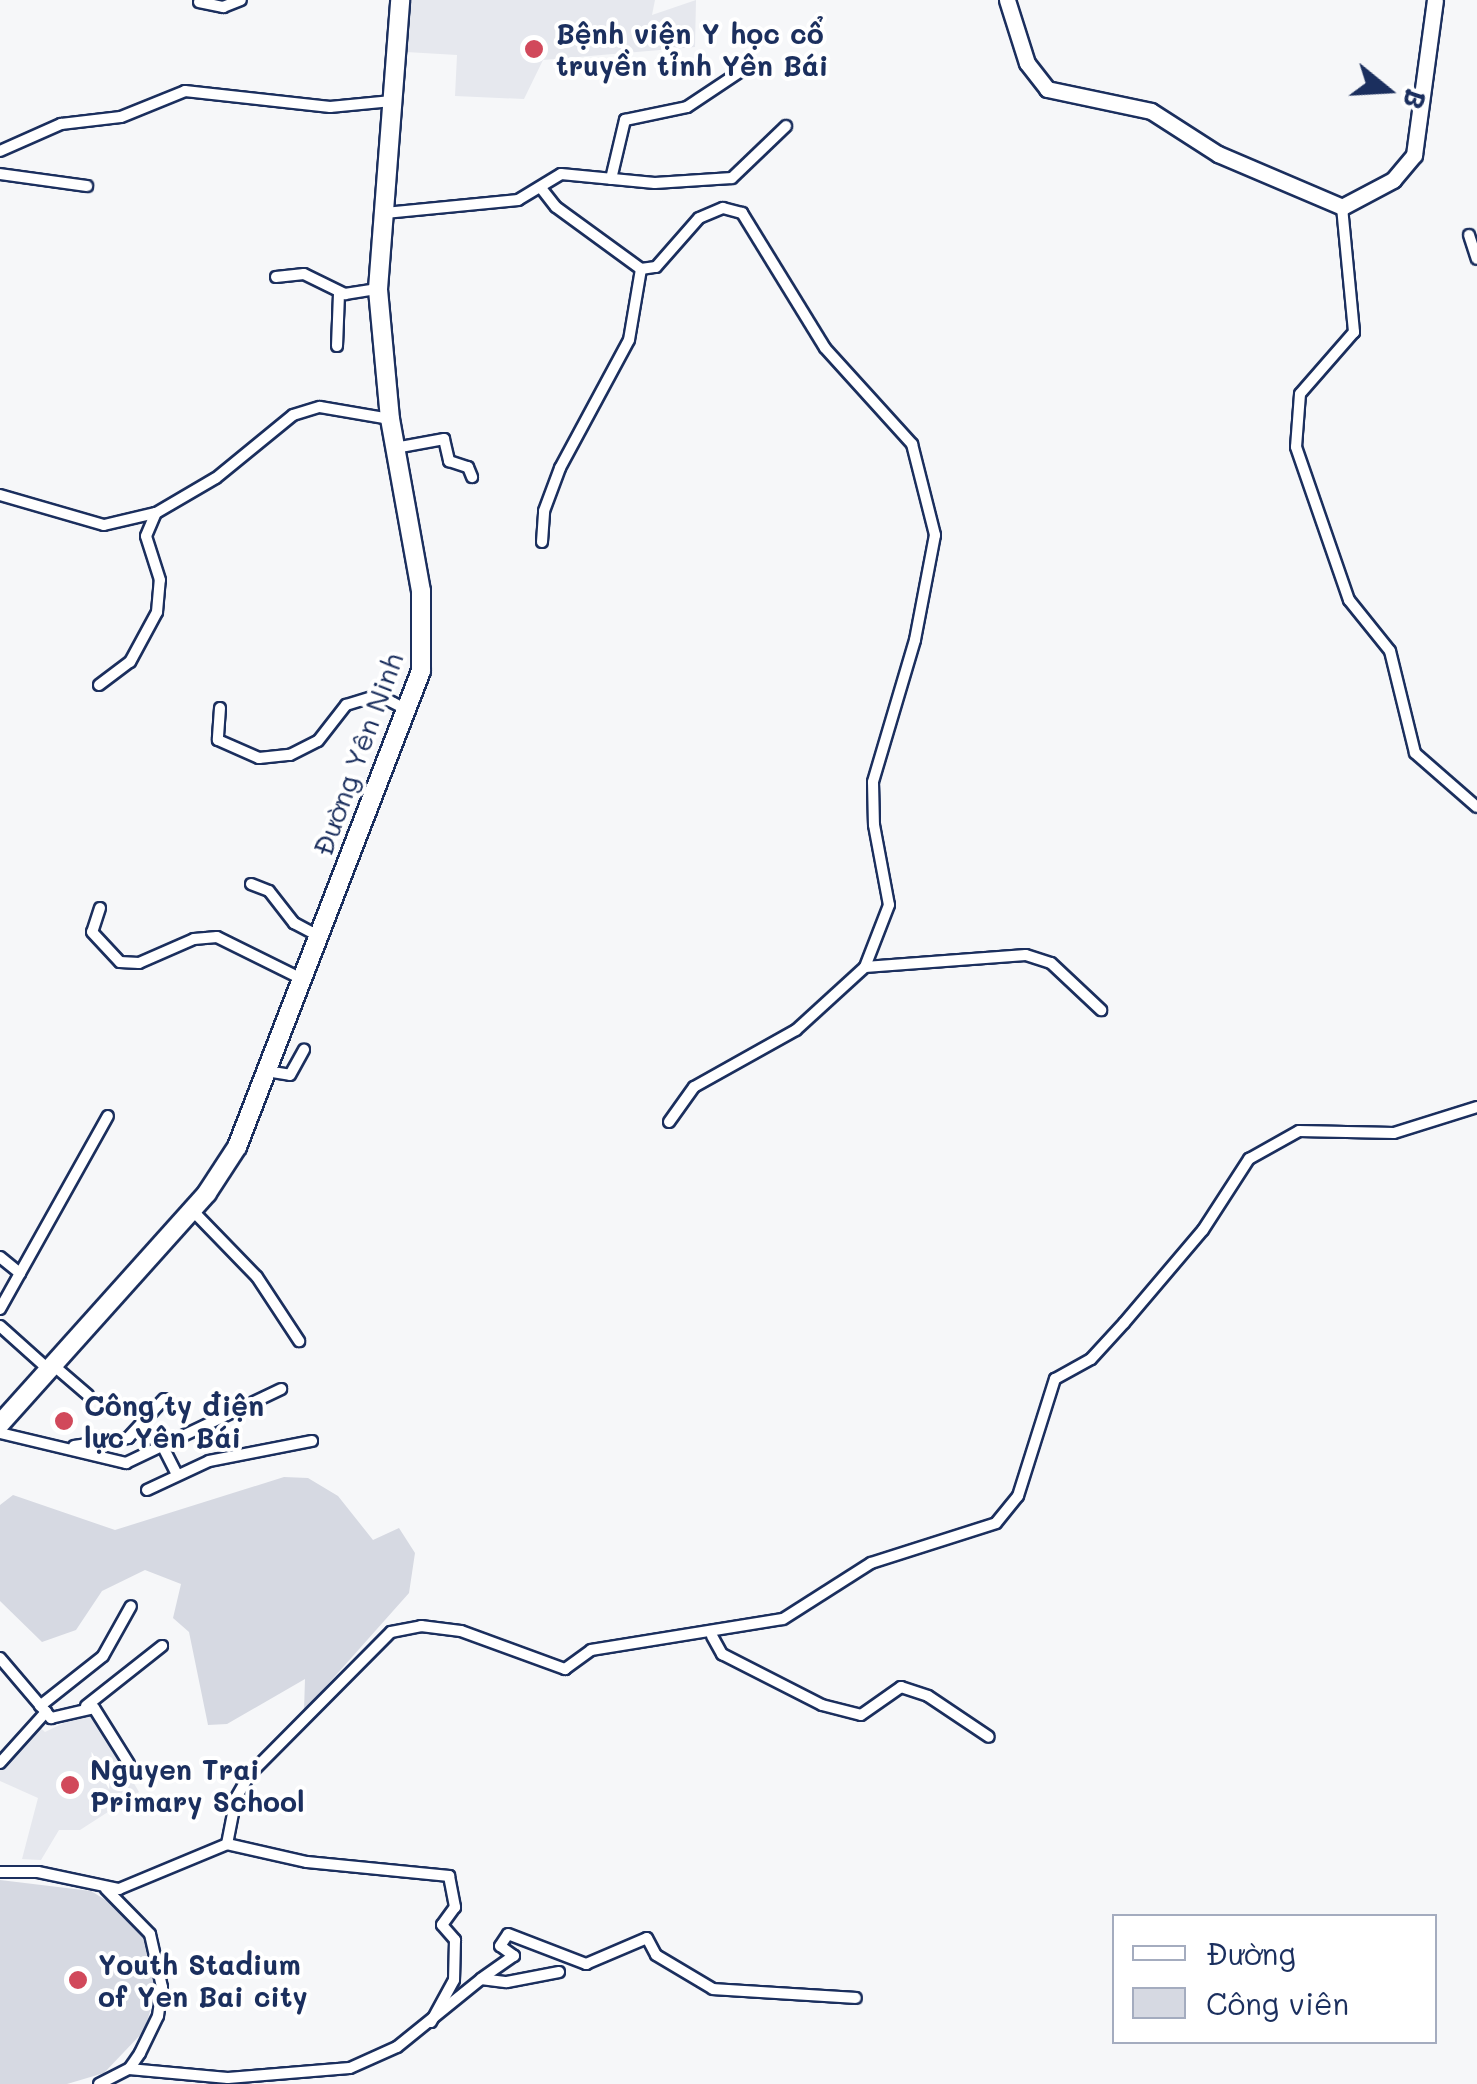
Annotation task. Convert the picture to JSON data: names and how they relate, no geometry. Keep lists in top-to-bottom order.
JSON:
{
  "streets": {
    "main road": ["Đường Yên Ninh"]
  },
  "places": [
    "Bệnh viện Y học cổ truyền tỉnh Yên Bái",
    "Công ty điện lực Yên Bái",
    "Nguyen Trai Primary School",
    "Youth Stadium of Yen Bai city"
  ],
  "legend": ["Đường", "Công viên"],
  "north": "right"
}
